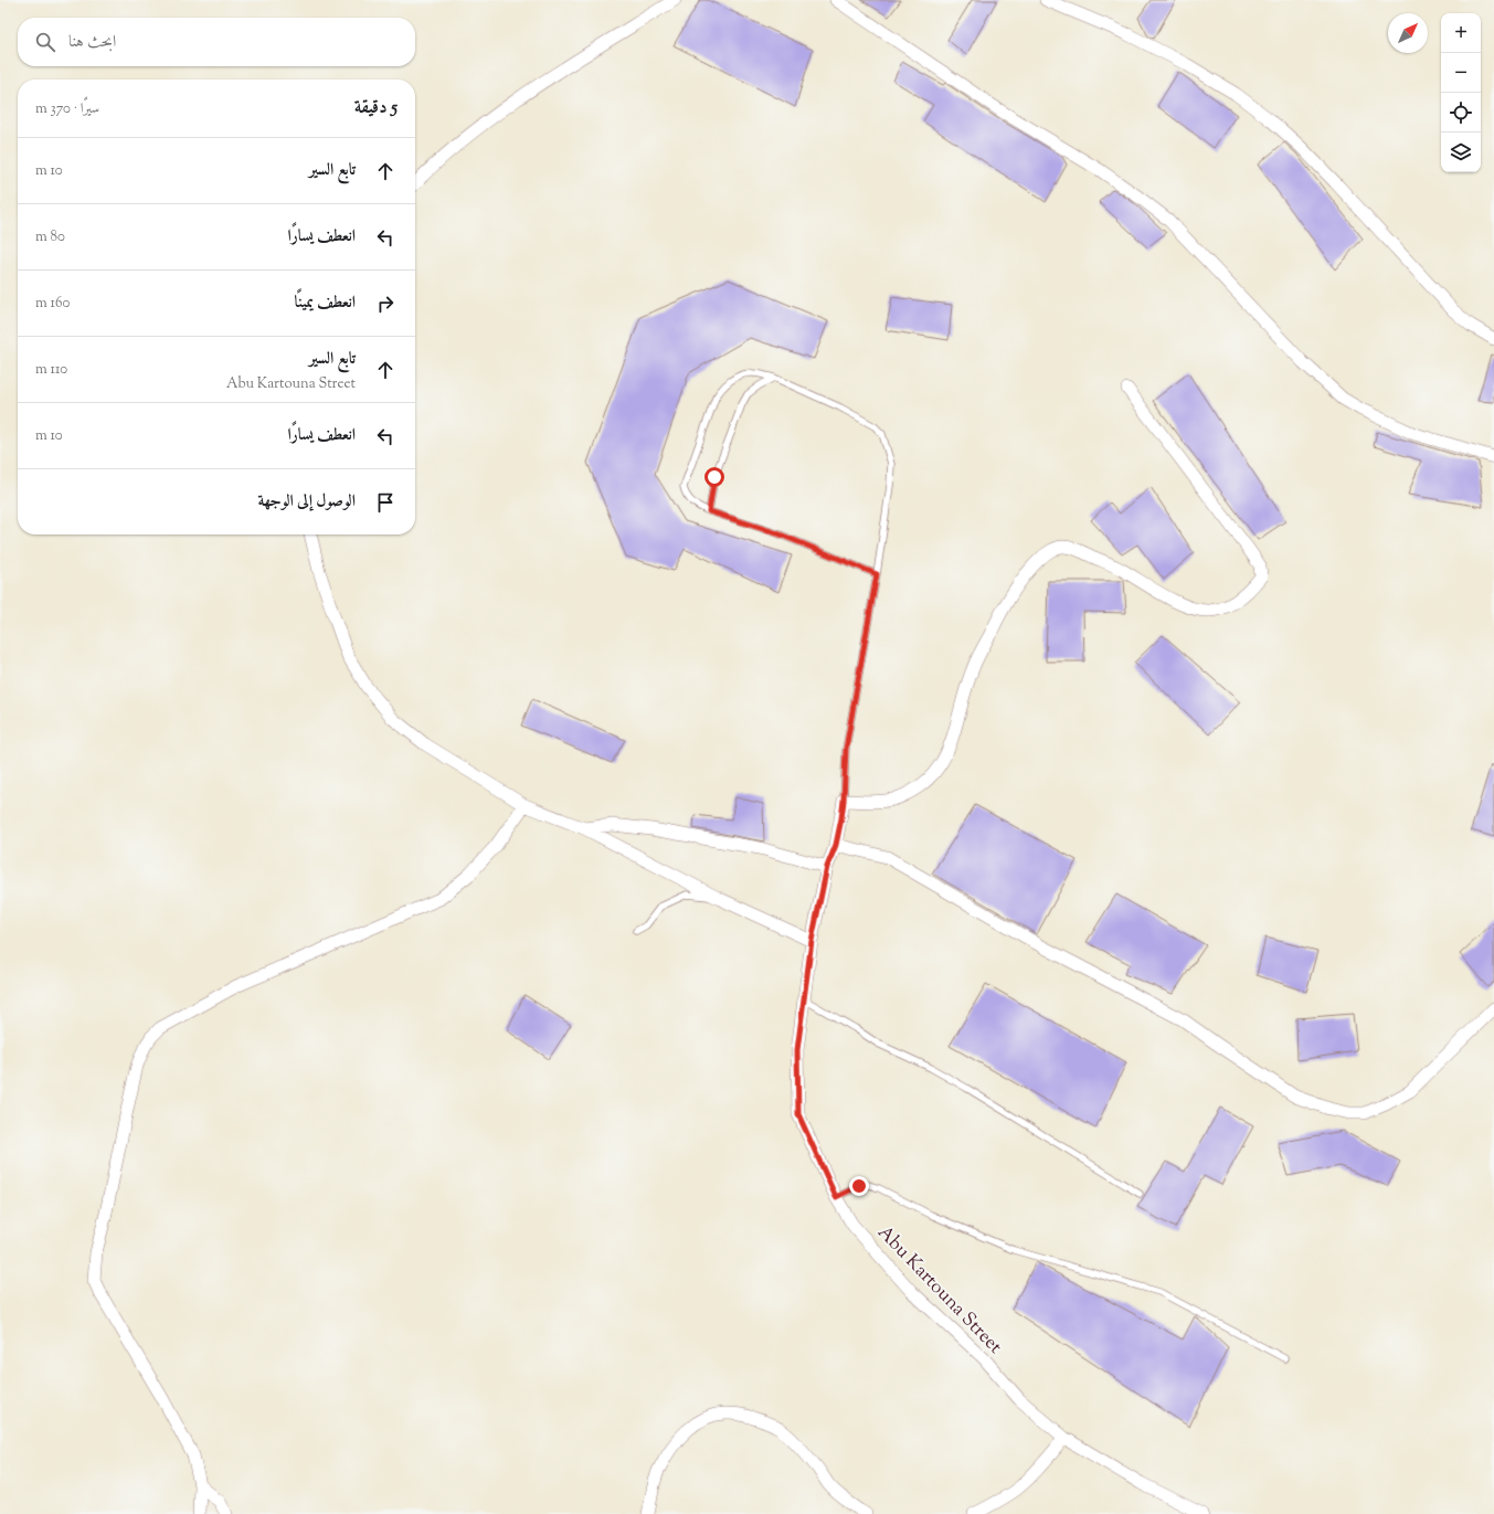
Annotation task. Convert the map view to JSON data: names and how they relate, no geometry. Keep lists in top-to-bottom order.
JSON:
{
  "streets": {
    "street": ["Abu Kartouna Street"]
  },
  "north": "top right",
  "page": {
    "map_buttons": ["+", "−"],
    "search": "ابحث هنا",
    "heading": ["5 دقيقة", "سيرًا · 370 m"],
    "list": [
      ["تابع السير", "10 m"],
      ["انعطف يسارًا", "80 m"],
      ["انعطف يمينًا", "160 m"],
      ["تابع السير", "Abu Kartouna Street", "110 m"],
      ["انعطف يسارًا", "10 m"],
      "الوصول إلى الوجهة"
    ]
  }
}
